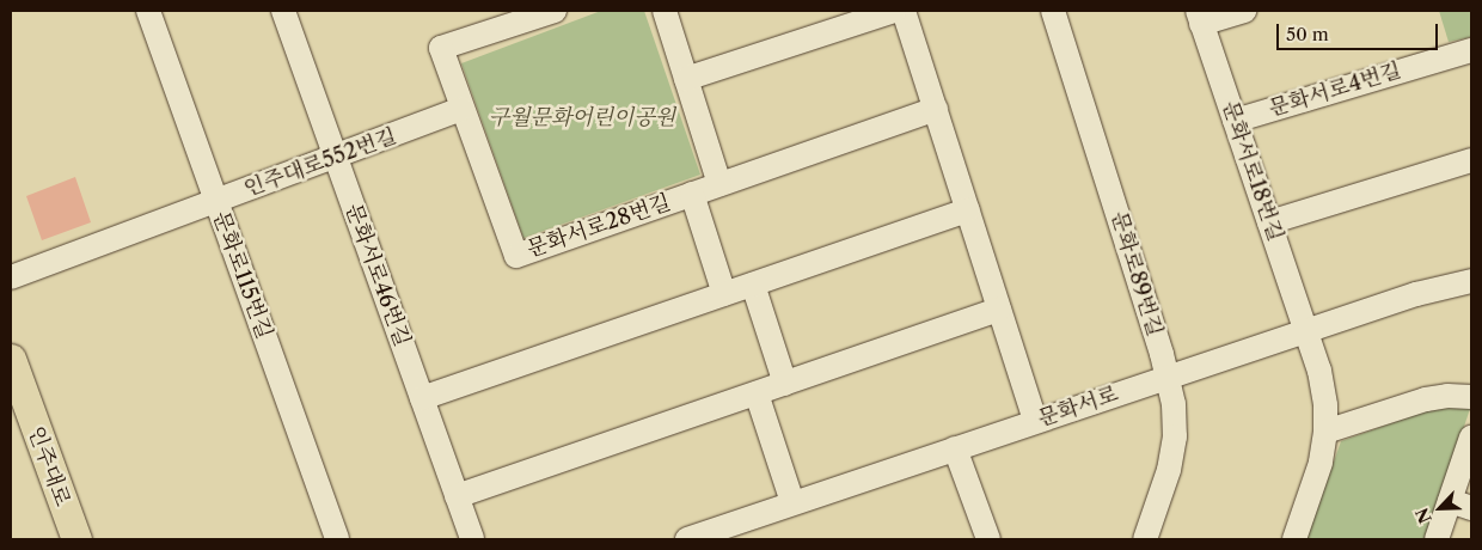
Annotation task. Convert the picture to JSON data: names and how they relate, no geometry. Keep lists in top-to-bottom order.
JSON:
{
  "streets": {
    "main road": ["인주대로"],
    "street": [
      "문화서로4번길",
      "인주대로552번길",
      "문화서로18번길",
      "문화서로28번길",
      "문화로89번길",
      "문화로115번길",
      "문화서로46번길",
      "문화서로"
    ]
  },
  "crossings": [
    ["문화서로4번길", "문화서로18번길"],
    ["인주대로552번길", "문화서로28번길"],
    ["인주대로552번길", "문화로115번길"],
    ["인주대로552번길", "문화서로46번길"],
    ["문화서로18번길", "문화서로"],
    ["문화로89번길", "문화서로"]
  ],
  "parks": ["구월문화어린이공원"],
  "scale_bar": "50 m",
  "north": "bottom left"
}
